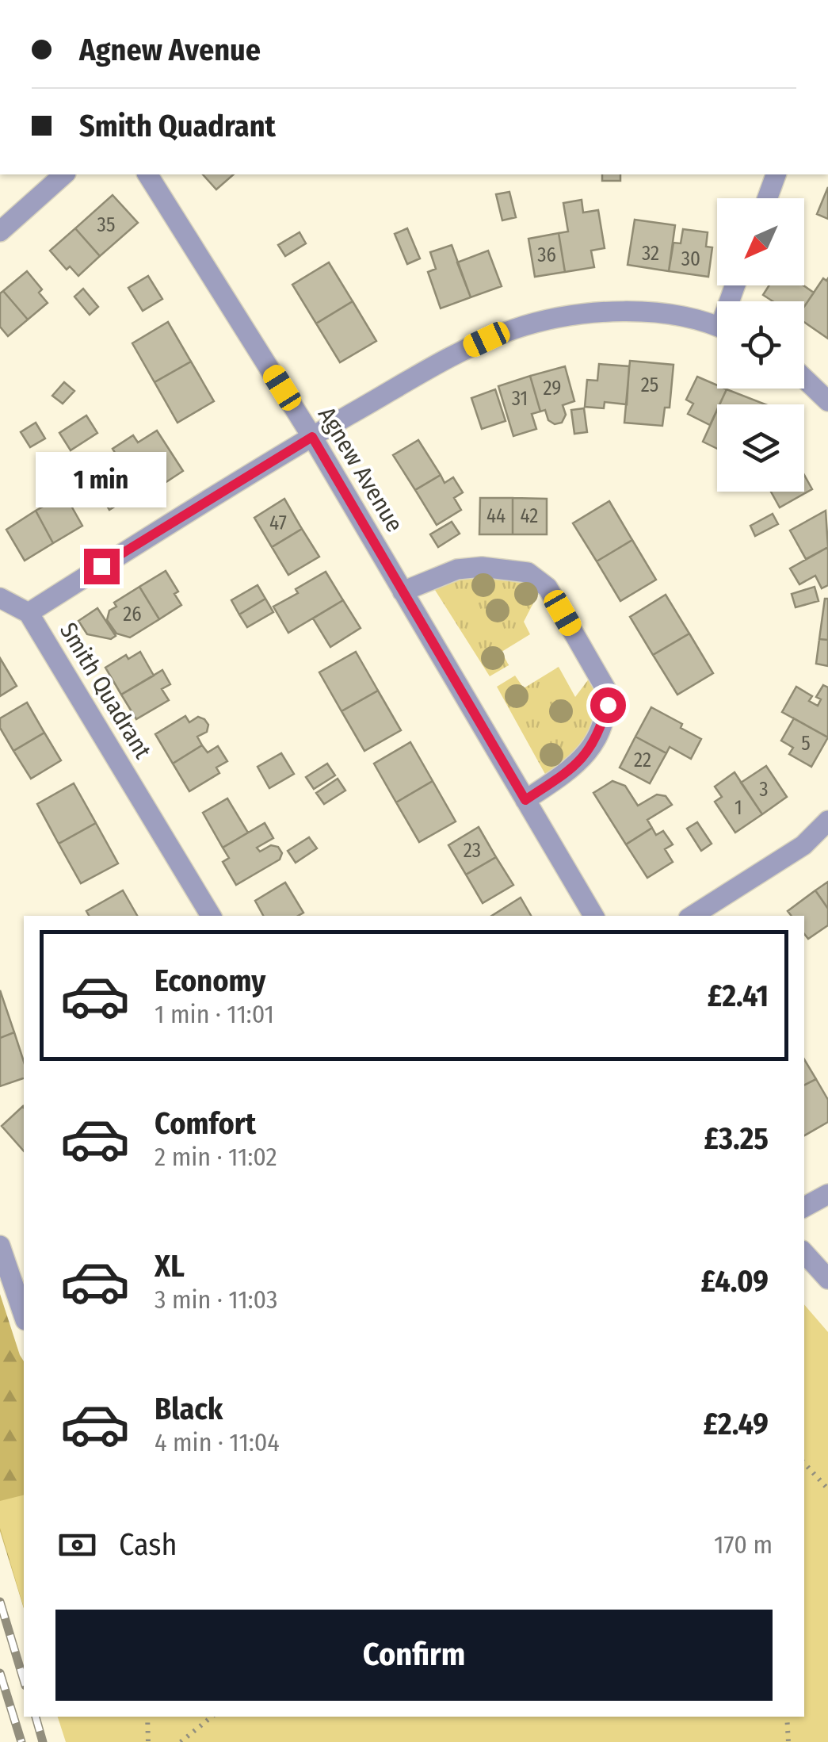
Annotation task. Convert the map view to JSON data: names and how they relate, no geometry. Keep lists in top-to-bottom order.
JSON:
{
  "streets": {
    "street": ["Agnew Avenue", "Smith Quadrant"]
  },
  "crossings": [
    ["Agnew Avenue", "Smith Quadrant"]
  ],
  "house_numbers": [
    "35",
    "32",
    "36",
    "30",
    "25",
    "29",
    "31",
    "44",
    "42",
    "47",
    "26",
    "5",
    "22",
    "3",
    "1",
    "23"
  ],
  "north": "bottom left",
  "page": {
    "banner": ["Agnew Avenue", "Smith Quadrant"],
    "bubble": "1 min",
    "list": [
      {
        "name": "Economy",
        "note": "1 min · 11:01",
        "value": "£2.41"
      },
      {
        "name": "Comfort",
        "note": "2 min · 11:02",
        "value": "£3.25"
      },
      {
        "name": "XL",
        "note": "3 min · 11:03",
        "value": "£4.09"
      },
      {
        "name": "Black",
        "note": "4 min · 11:04",
        "value": "£2.49"
      }
    ],
    "pay": ["Cash", "170 m"],
    "buttons": "Confirm"
  }
}
